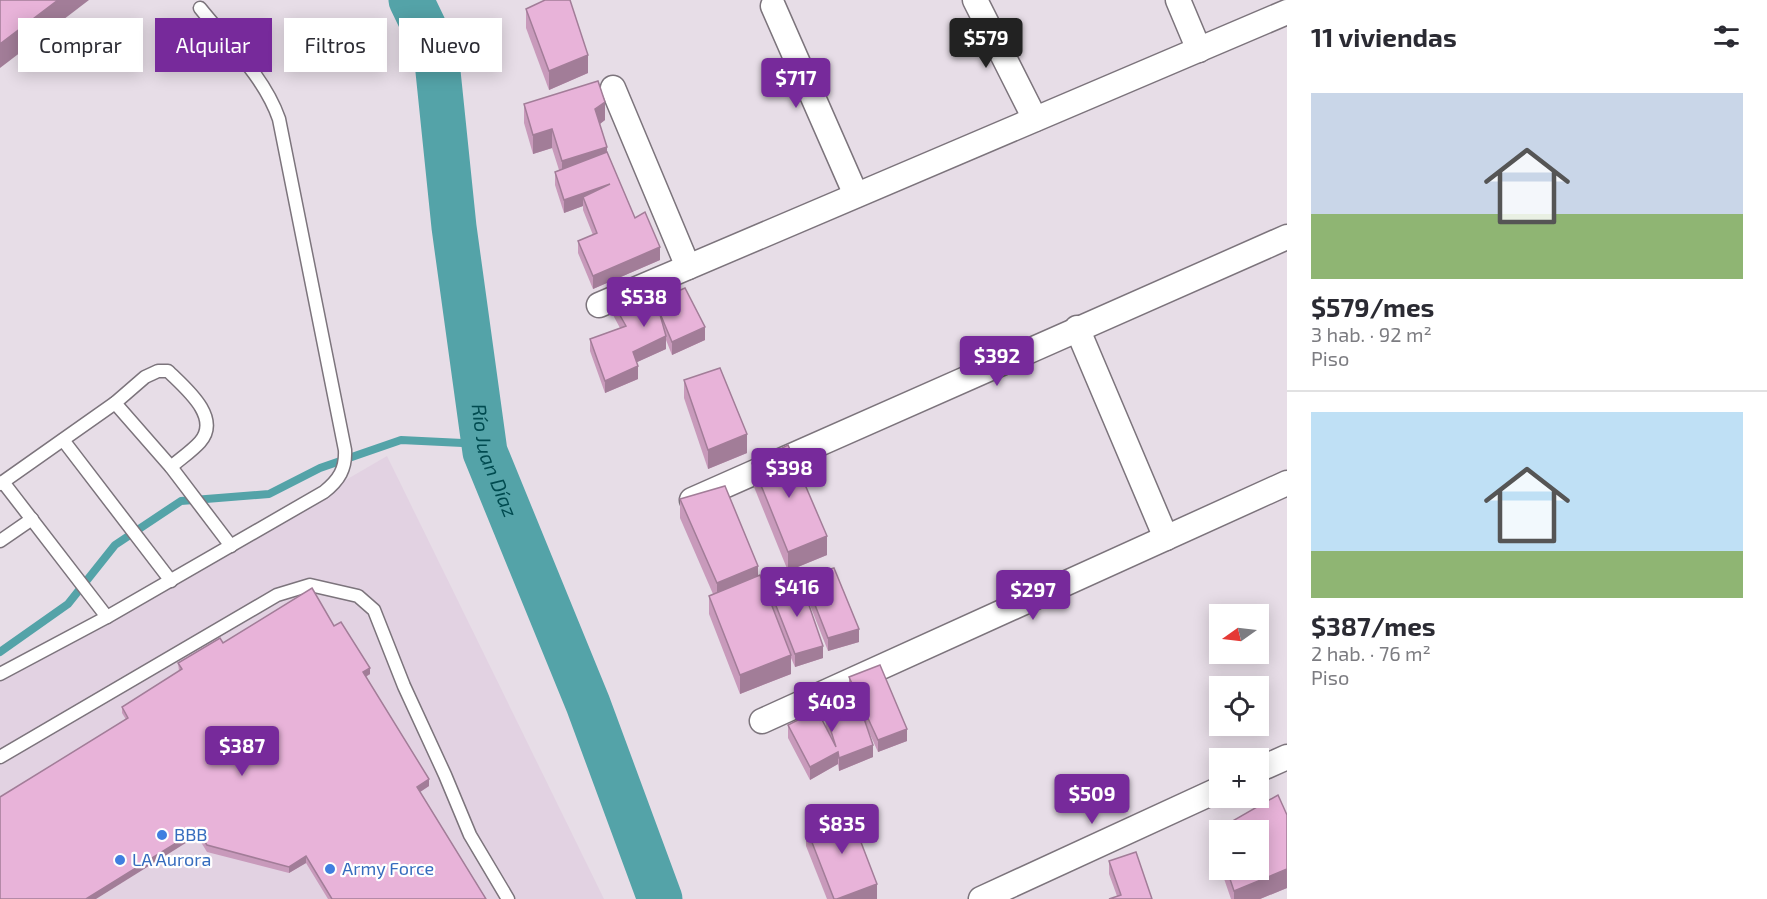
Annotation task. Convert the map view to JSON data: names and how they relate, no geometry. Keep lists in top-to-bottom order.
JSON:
{
  "water": ["Río Juan Díaz"],
  "places": ["BBB", "LA Aurora", "Army Force"],
  "north": "left",
  "page": {
    "heading": "11 viviendas",
    "price": [
      "$579",
      "$717",
      "$538",
      "$392",
      "$398",
      "$416",
      "$297",
      "$403",
      "$387",
      "$509",
      "$835"
    ],
    "chip": [
      "Comprar",
      "Alquilar",
      "Filtros",
      "Nuevo"
    ],
    "list": [
      {
        "name": "$579/mes",
        "note": "3 hab. · 92 m² · Piso"
      },
      {
        "name": "$387/mes",
        "note": "2 hab. · 76 m² · Piso"
      }
    ],
    "map_buttons": ["+", "−"]
  }
}
